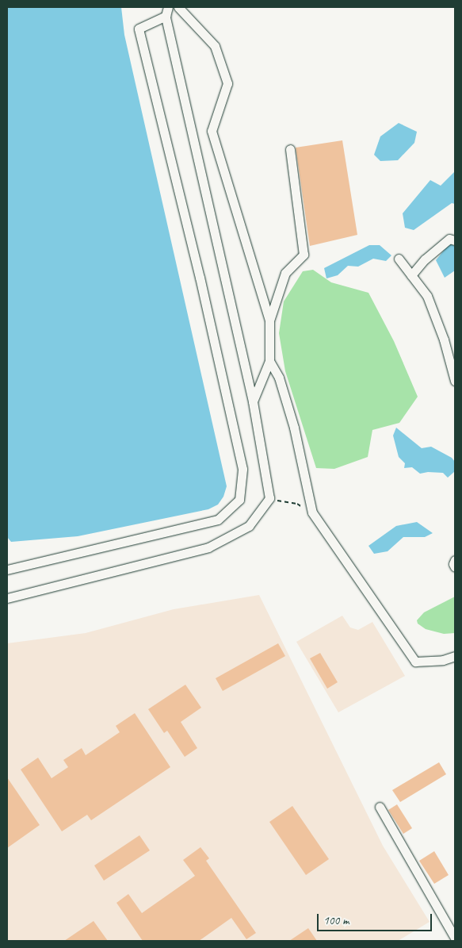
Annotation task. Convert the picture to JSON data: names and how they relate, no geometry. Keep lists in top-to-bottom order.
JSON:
{
  "scale_bar": "100 m"
}
